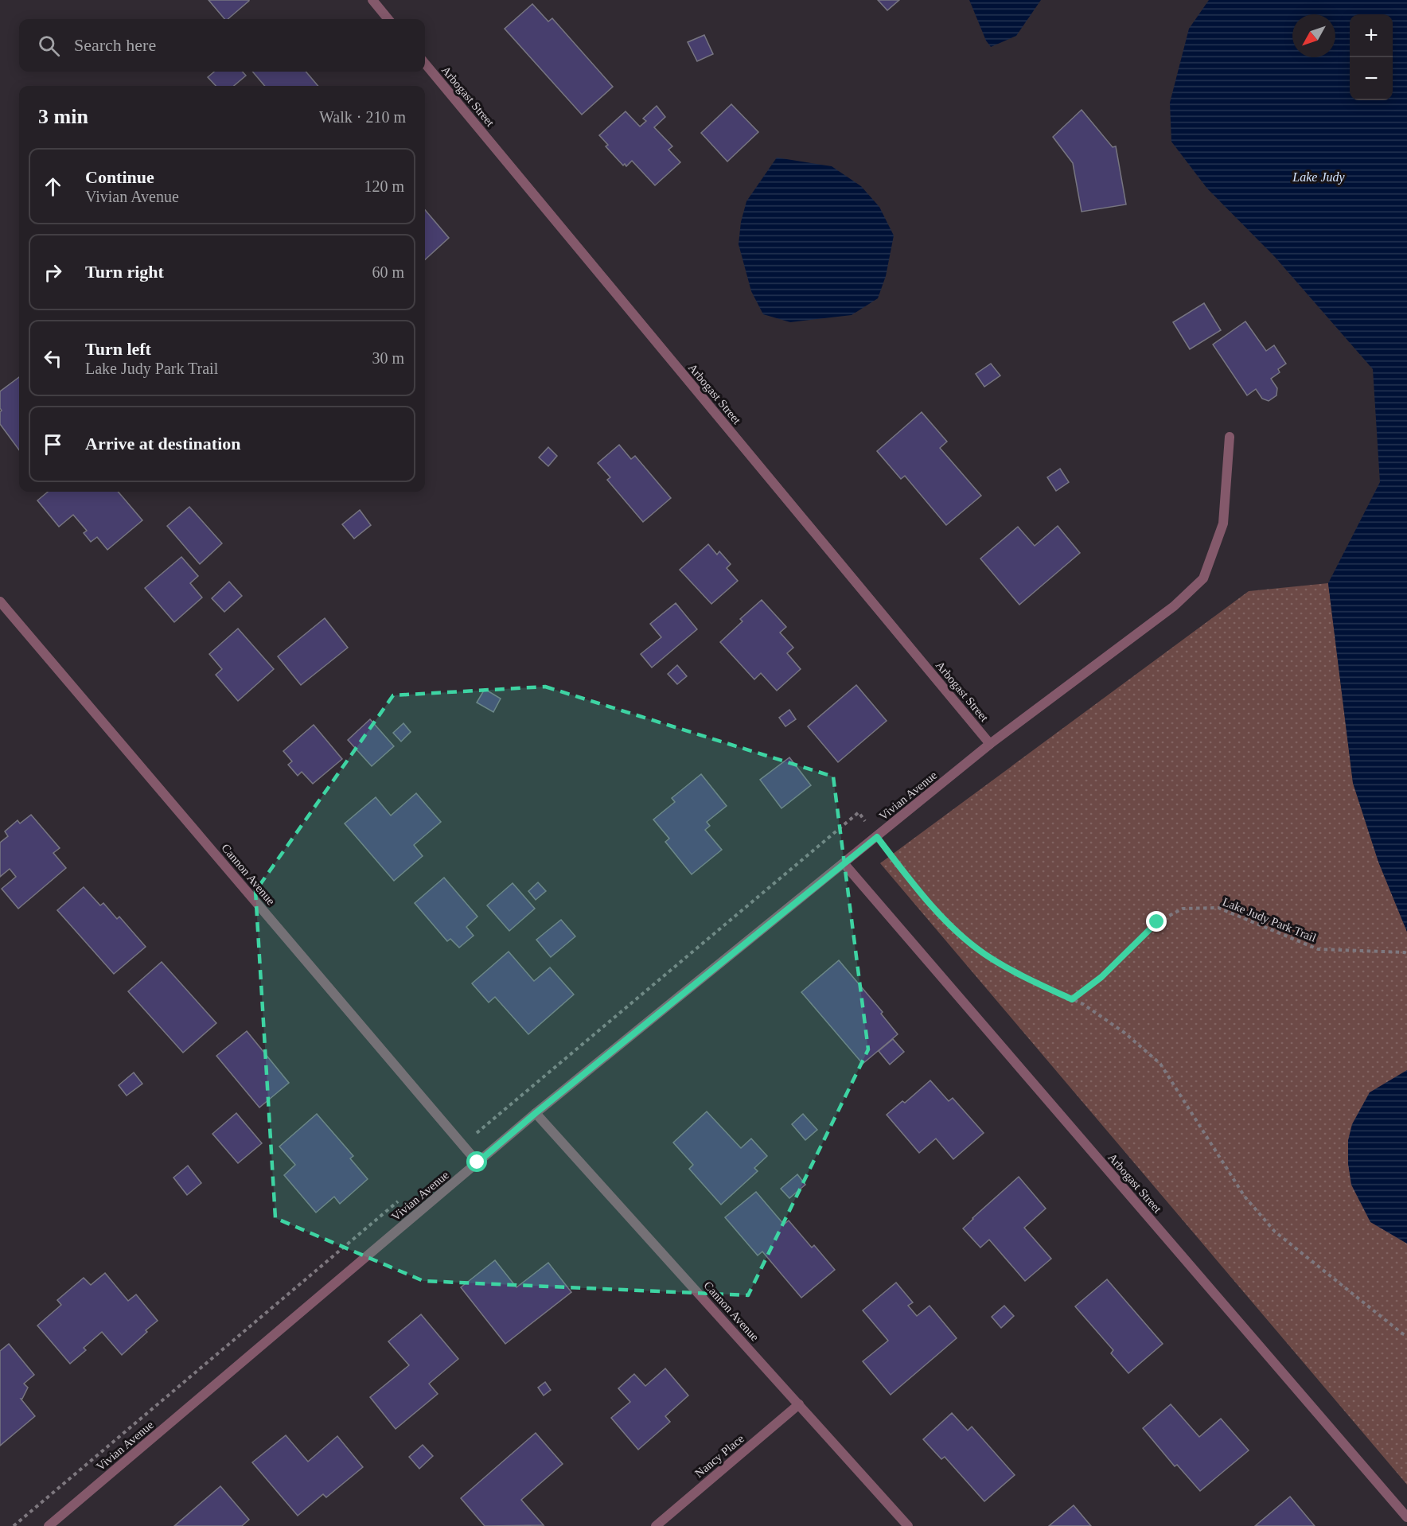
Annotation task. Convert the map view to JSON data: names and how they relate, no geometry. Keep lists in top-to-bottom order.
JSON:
{
  "streets": {
    "street": [
      "Arbogast Street",
      "Vivian Avenue",
      "Cannon Avenue",
      "Nancy Place"
    ],
    "path": ["Lake Judy Park Trail"]
  },
  "crossings": [
    ["Arbogast Street", "Vivian Avenue"],
    ["Vivian Avenue", "Cannon Avenue"],
    ["Cannon Avenue", "Nancy Place"]
  ],
  "water": ["Lake Judy"],
  "north": "bottom left",
  "page": {
    "map_buttons": ["+", "−"],
    "search": "Search here",
    "heading": ["3 min", "Walk · 210 m"],
    "list": [
      ["Continue", "Vivian Avenue", "120 m"],
      ["Turn right", "60 m"],
      ["Turn left", "Lake Judy Park Trail", "30 m"],
      "Arrive at destination"
    ]
  }
}
